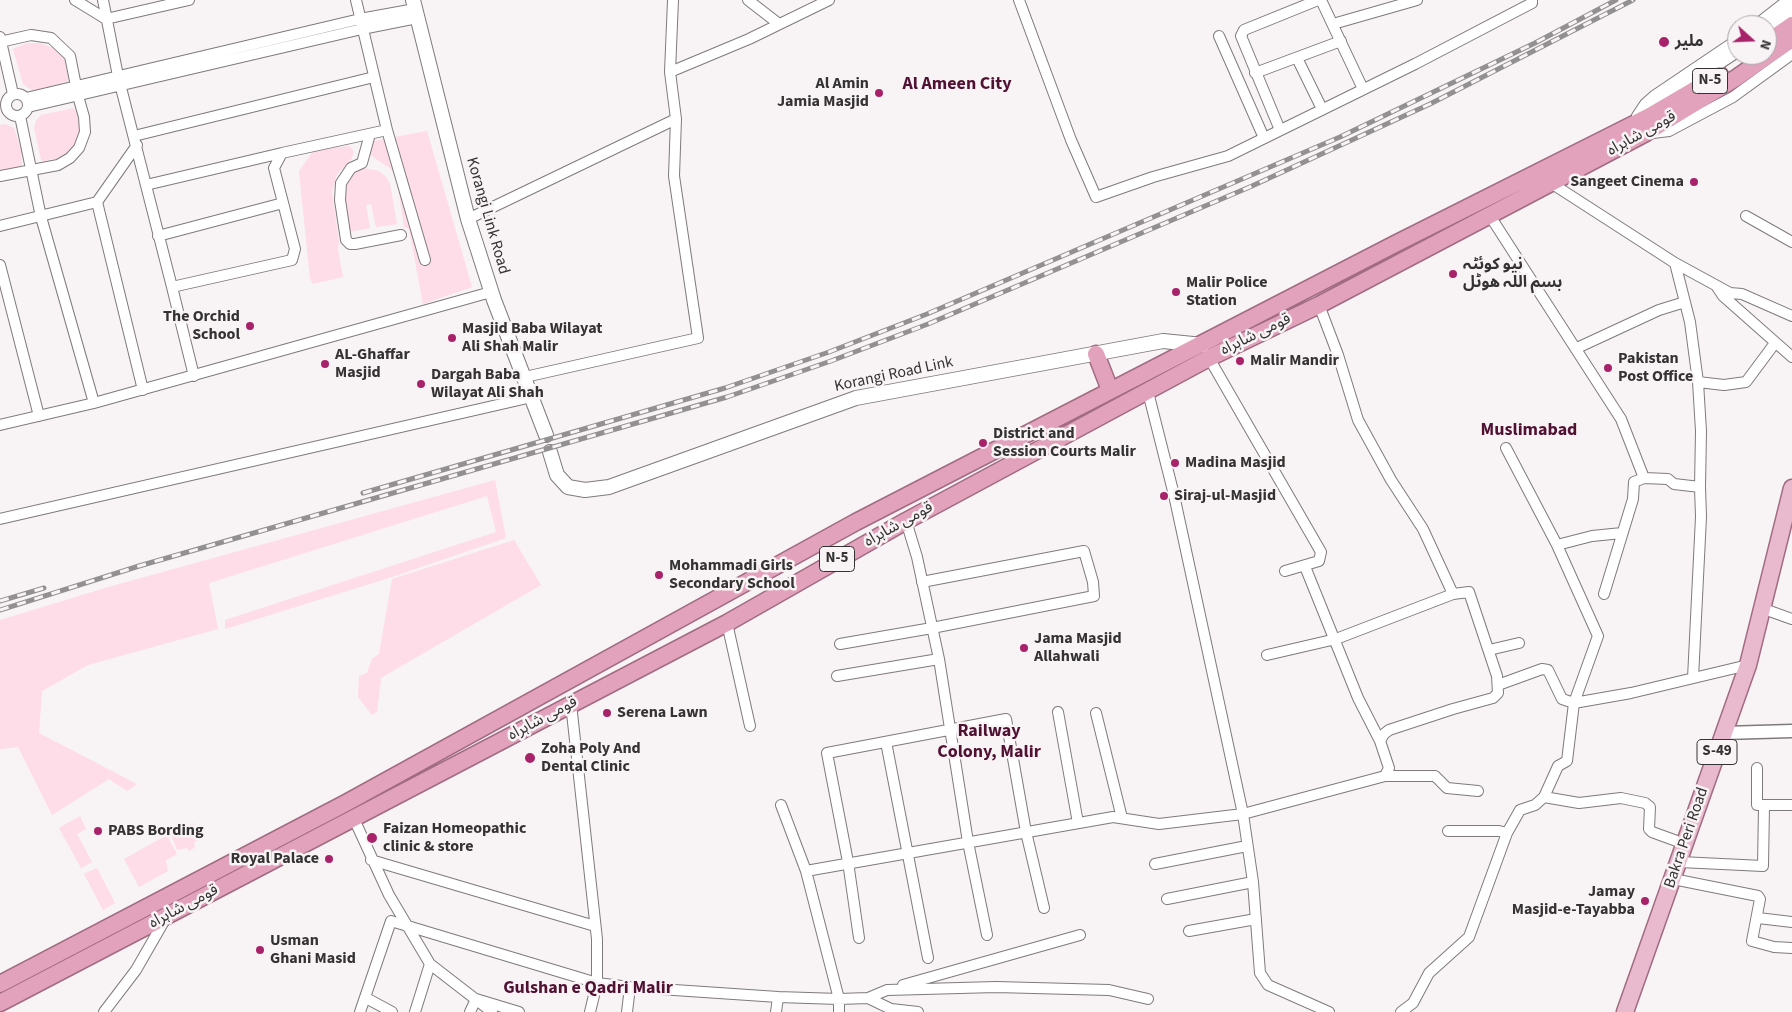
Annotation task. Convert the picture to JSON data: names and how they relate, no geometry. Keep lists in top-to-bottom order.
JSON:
{
  "streets": {
    "highway": ["N-5", "قومی شاہراہ"],
    "main road": [
      "Korangi Link Road",
      "Korangi Road Link",
      "S-49",
      "Bakra Peri Road"
    ]
  },
  "crossings": [
    ["قومی شاہراہ", "Korangi Road Link"]
  ],
  "districts": [
    "Al Ameen City",
    "Muslimabad",
    "Railway Colony, Malir",
    "Gulshan e Qadri Malir"
  ],
  "places": [
    "ملیر",
    "Al Amin Jamia Masjid",
    "Sangeet Cinema",
    "نیو کوئٹہ بسم اللہ ھوٹل",
    "Malir Police Station",
    "The Orchid School",
    "Masjid Baba Wilayat Ali Shah Malir",
    "Malir Mandir",
    "AL-Ghaffar Masjid",
    "Pakistan Post Office",
    "Dargah Baba Wilayat Ali Shah",
    "District and Session Courts Malir",
    "Madina Masjid",
    "Siraj-ul-Masjid",
    "Mohammadi Girls Secondary School",
    "Jama Masjid Allahwali",
    "Serena Lawn",
    "Zoha Poly And Dental Clinic",
    "PABS Bording",
    "Faizan Homeopathic clinic & store",
    "Royal Palace",
    "Jamay Masjid-e-Tayabba",
    "Usman Ghani Masid"
  ],
  "north": "right"
}
